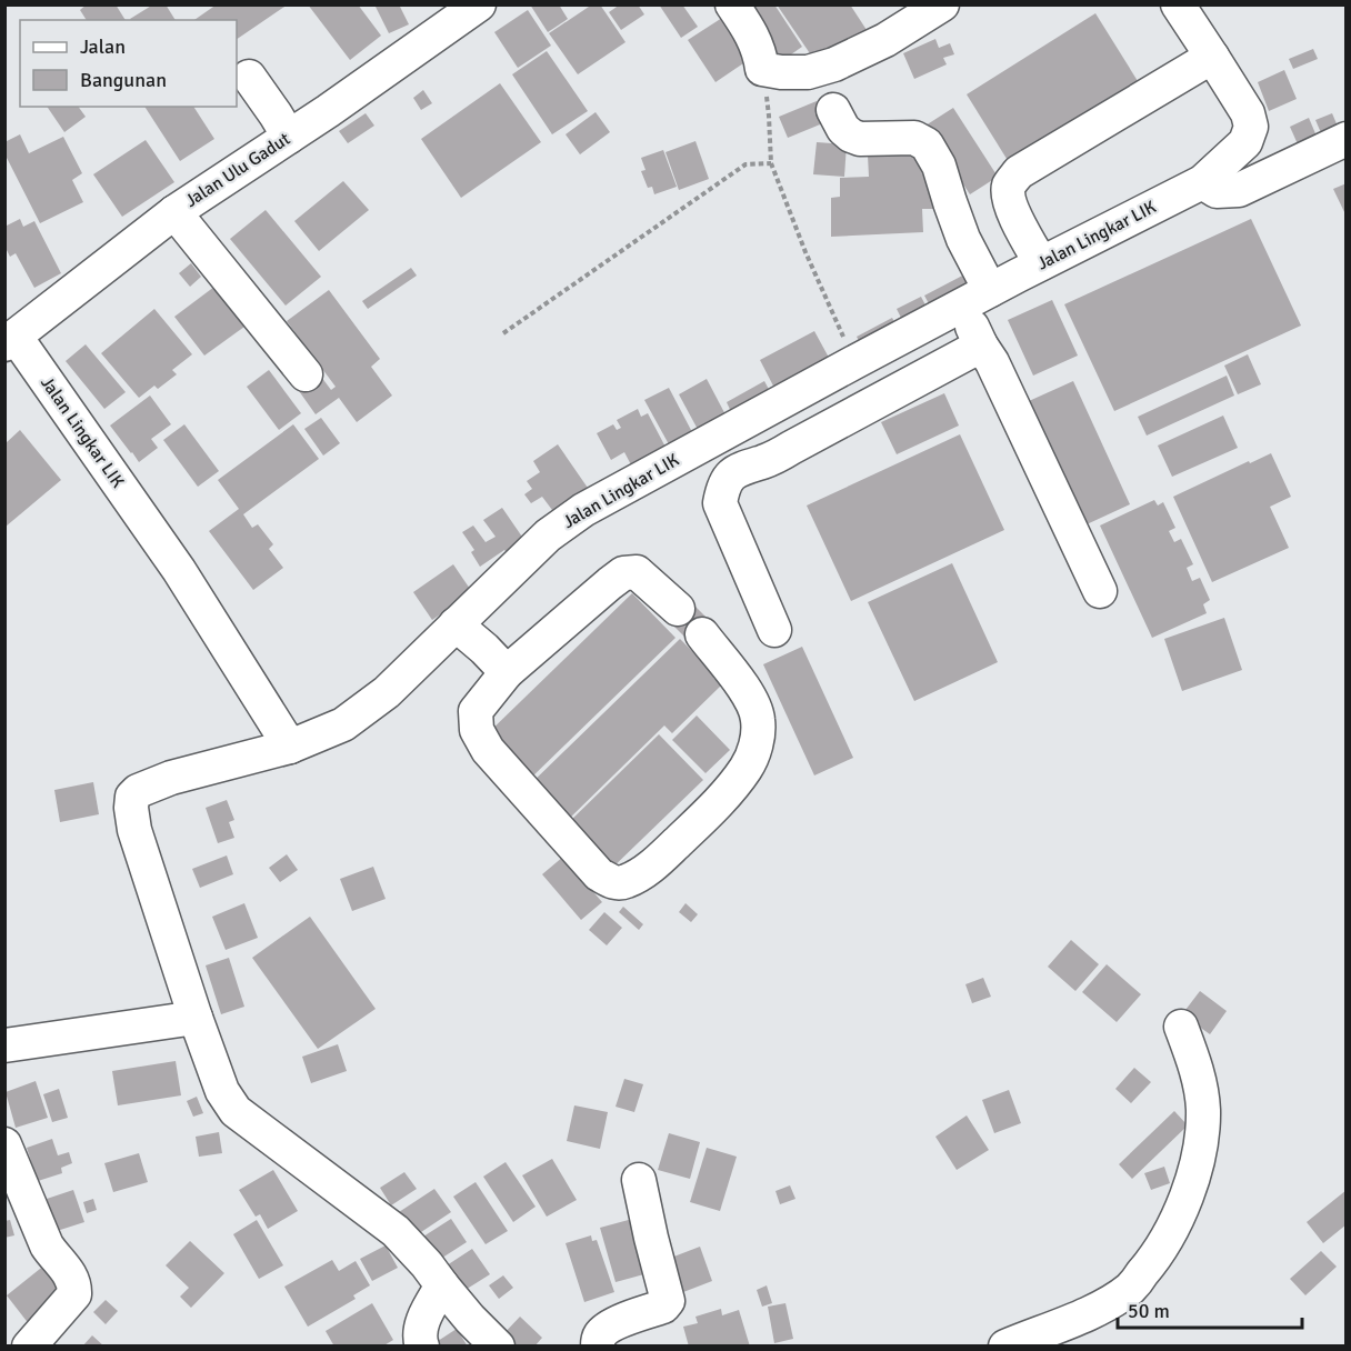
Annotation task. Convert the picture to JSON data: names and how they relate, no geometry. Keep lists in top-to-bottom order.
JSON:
{
  "streets": {
    "street": ["Jalan Ulu Gadut", "Jalan Lingkar LIK"]
  },
  "crossings": [
    ["Jalan Ulu Gadut", "Jalan Lingkar LIK"]
  ],
  "legend": ["Jalan", "Bangunan"],
  "scale_bar": "50 m"
}
